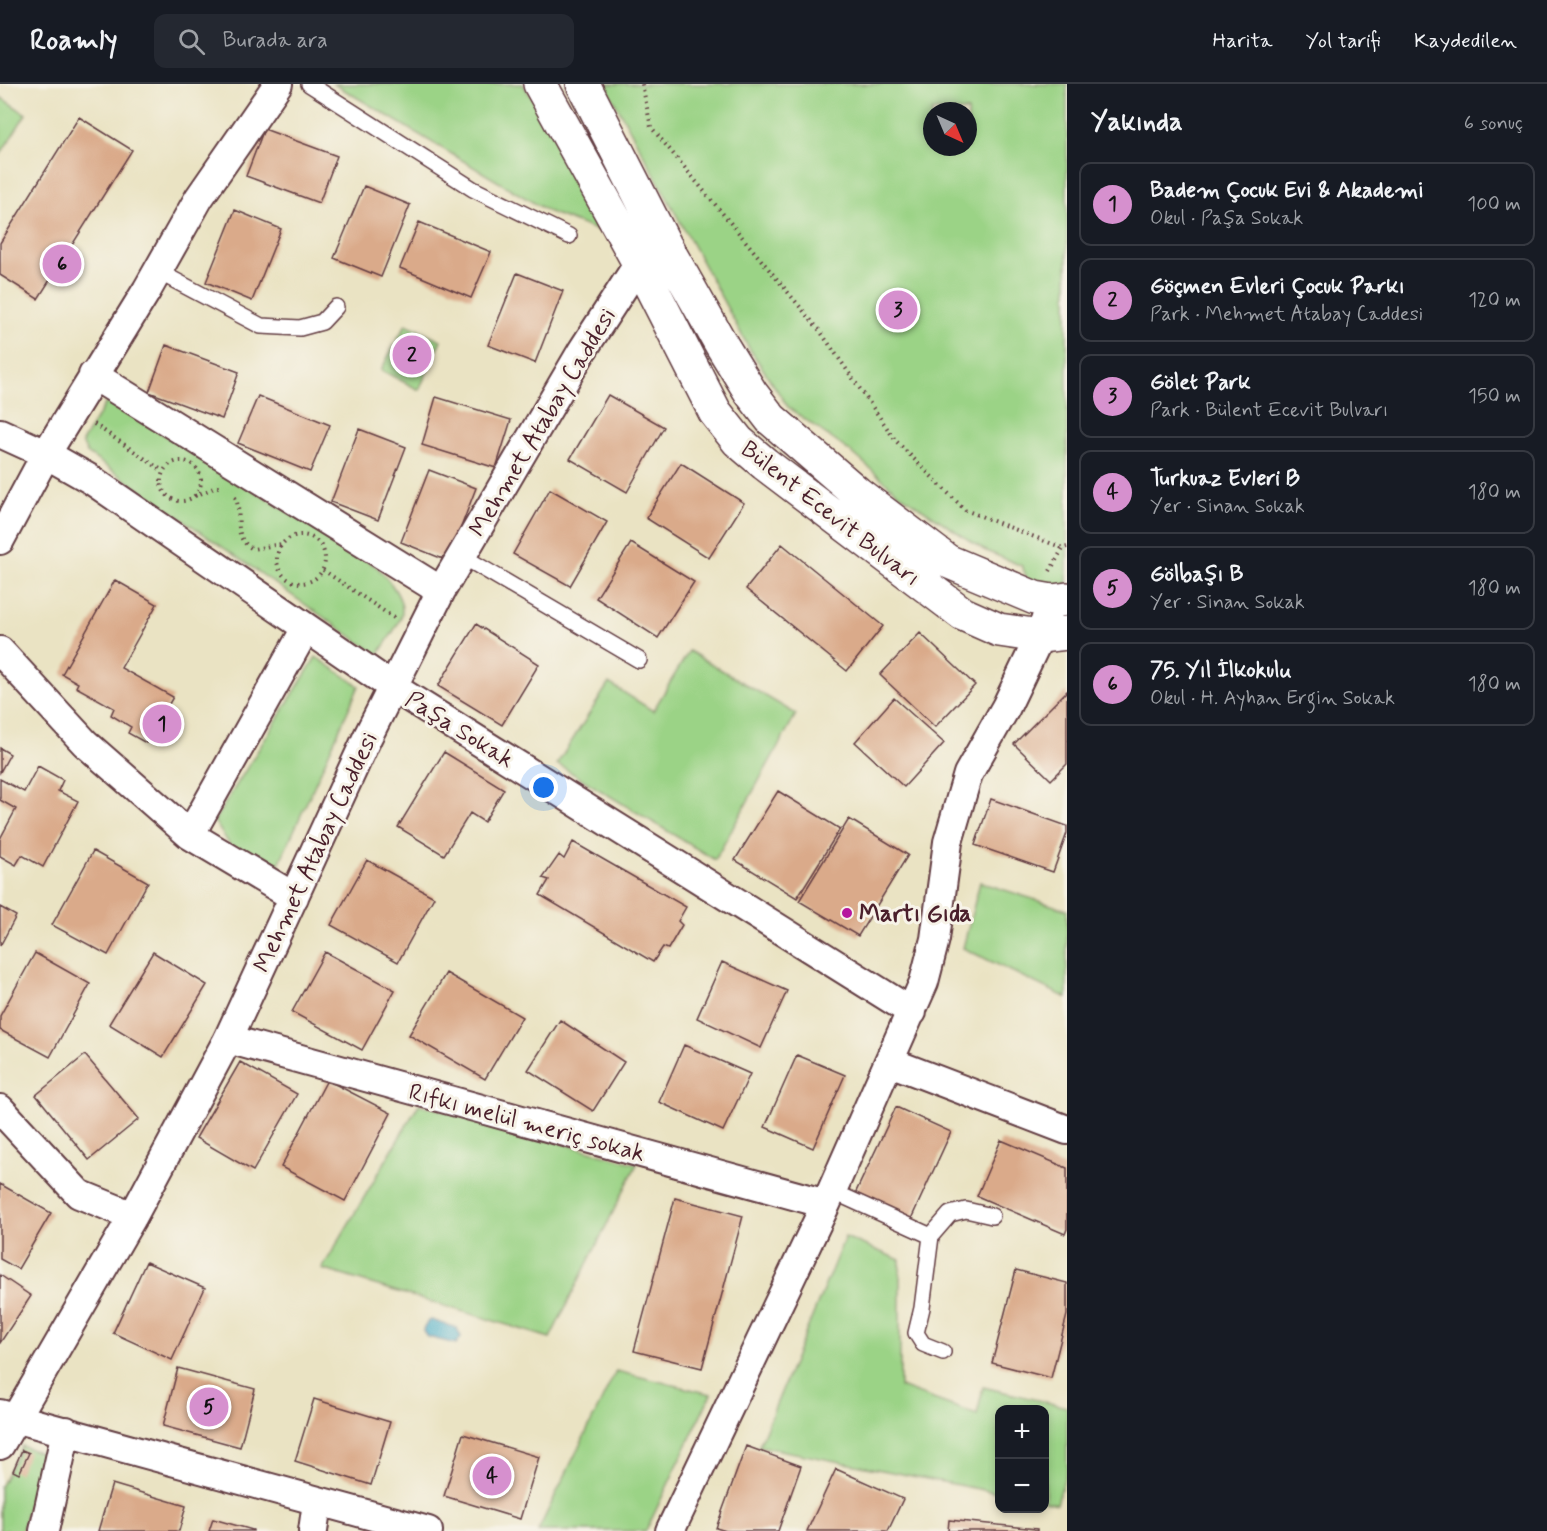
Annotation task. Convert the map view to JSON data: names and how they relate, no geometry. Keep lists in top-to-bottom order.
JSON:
{
  "streets": {
    "main road": ["Bülent Ecevit Bulvarı"],
    "street": ["Mehmet Atabay Caddesi", "Paşa Sokak", "Rıfkı melül meriç sokak"]
  },
  "crossings": [
    ["Mehmet Atabay Caddesi", "Bülent Ecevit Bulvarı"],
    ["Mehmet Atabay Caddesi", "Paşa Sokak"],
    ["Mehmet Atabay Caddesi", "Rıfkı melül meriç sokak"]
  ],
  "places": ["Martı Gıda"],
  "north": "bottom right",
  "page": {
    "header": "Roamly",
    "search": "Burada ara",
    "nav": ["Harita", "Yol tarifi", "Kaydedilen"],
    "heading": ["Yakında", "6 sonuç"],
    "list": [
      {
        "mark": "1",
        "name": "Badem Çocuk Evi & Akademi",
        "note": "Okul · Paşa Sokak",
        "value": "100 m"
      },
      {
        "mark": "2",
        "name": "Göçmen Evleri Çocuk Parkı",
        "note": "Park · Mehmet Atabay Caddesi",
        "value": "120 m"
      },
      {
        "mark": "3",
        "name": "Gölet Park",
        "note": "Park · Bülent Ecevit Bulvarı",
        "value": "150 m"
      },
      {
        "mark": "4",
        "name": "Turkuaz Evleri B",
        "note": "Yer · Sinan Sokak",
        "value": "180 m"
      },
      {
        "mark": "5",
        "name": "Gölbaşı B",
        "note": "Yer · Sinan Sokak",
        "value": "180 m"
      },
      {
        "mark": "6",
        "name": "75. Yıl İlkokulu",
        "note": "Okul · H. Ayhan Ergin Sokak",
        "value": "180 m"
      }
    ],
    "pins": [
      "6",
      "3",
      "2",
      "1",
      "5",
      "4"
    ],
    "map_buttons": ["+", "−"]
  }
}
